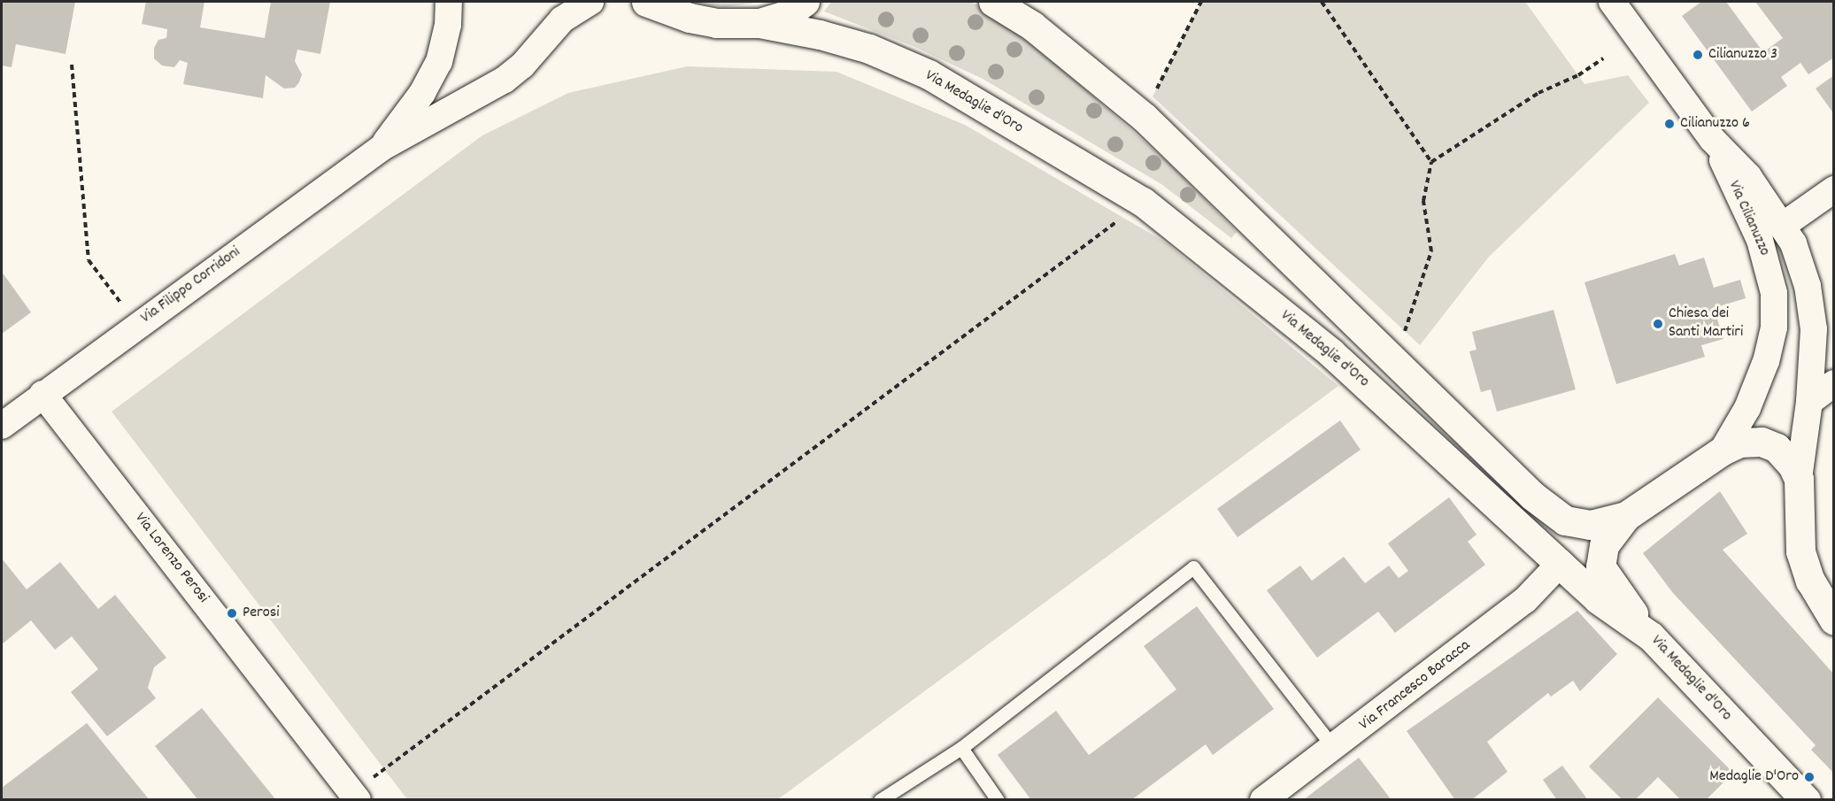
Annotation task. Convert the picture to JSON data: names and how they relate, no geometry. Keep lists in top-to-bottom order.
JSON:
{
  "streets": {
    "street": [
      "Via Medaglie d'Oro",
      "Via Cilianuzzo",
      "Via Filippo Corridoni",
      "Via Lorenzo Perosi",
      "Via Francesco Baracca"
    ]
  },
  "crossings": [
    ["Via Medaglie d'Oro", "Via Francesco Baracca"],
    ["Via Filippo Corridoni", "Via Lorenzo Perosi"]
  ],
  "places": [
    "Cilianuzzo 3",
    "Cilianuzzo 6",
    "Chiesa dei Santi Martiri",
    "Perosi",
    "Medaglie D'Oro"
  ]
}
